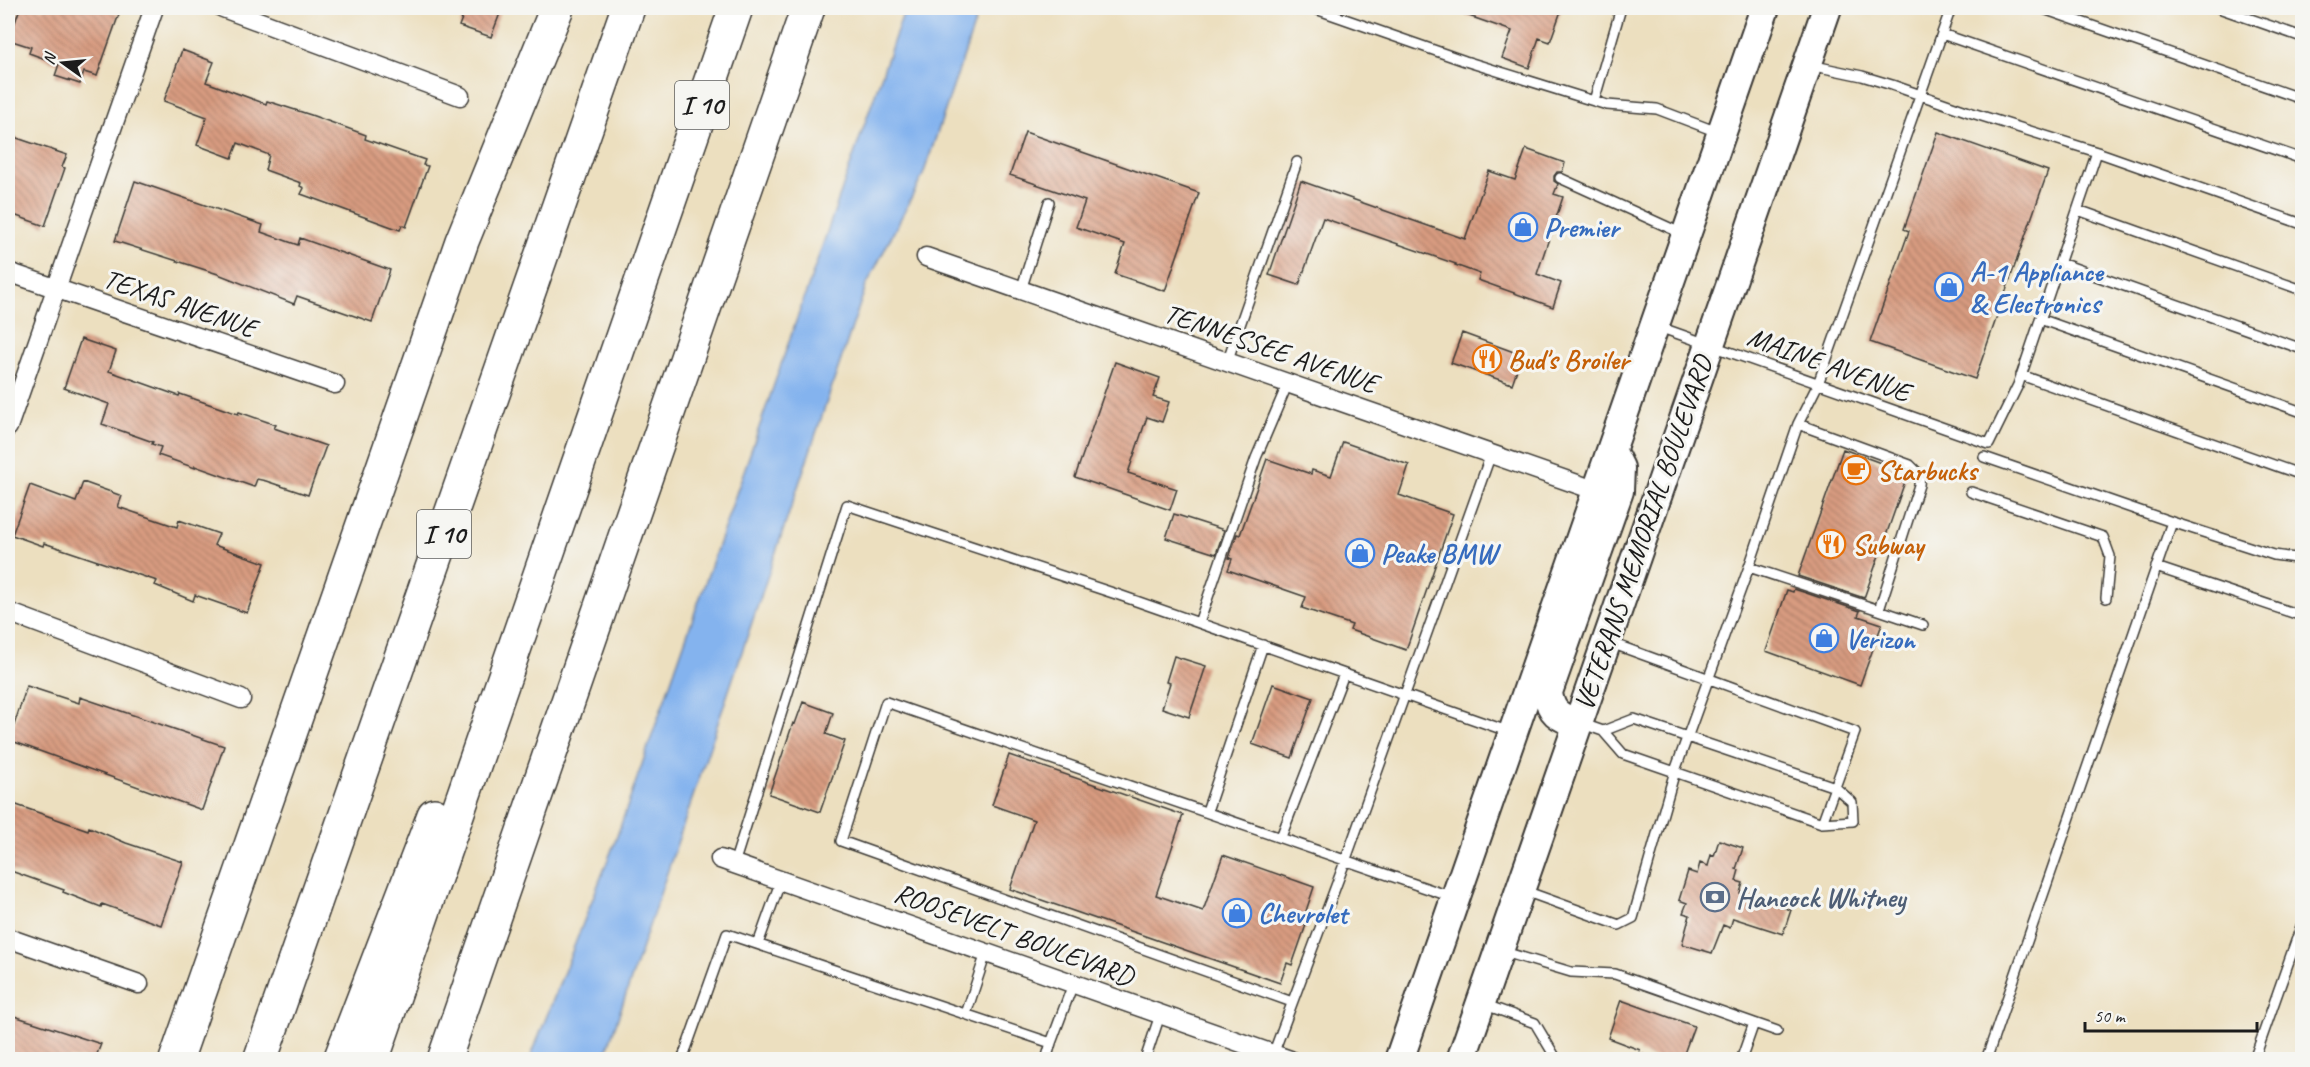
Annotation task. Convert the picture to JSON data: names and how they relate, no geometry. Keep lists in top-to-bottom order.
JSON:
{
  "streets": {
    "highway": ["I 10"],
    "main road": ["VETERANS MEMORIAL BOULEVARD"],
    "street": ["TEXAS AVENUE", "TENNESSEE AVENUE", "ROOSEVELT BOULEVARD"],
    "lane": ["MAINE AVENUE"]
  },
  "crossings": [
    ["TENNESSEE AVENUE", "VETERANS MEMORIAL BOULEVARD"],
    ["MAINE AVENUE", "VETERANS MEMORIAL BOULEVARD"]
  ],
  "places": {
    "shop": [
      "Premier",
      "A-1 Appliance & Electronics",
      "Peake BMW",
      "Verizon",
      "Chevrolet"
    ],
    "restaurant": ["Bud's Broiler", "Subway"],
    "cafe": ["Starbucks"],
    "bank": ["Hancock Whitney"]
  },
  "scale_bar": "50 m",
  "north": "left"
}
